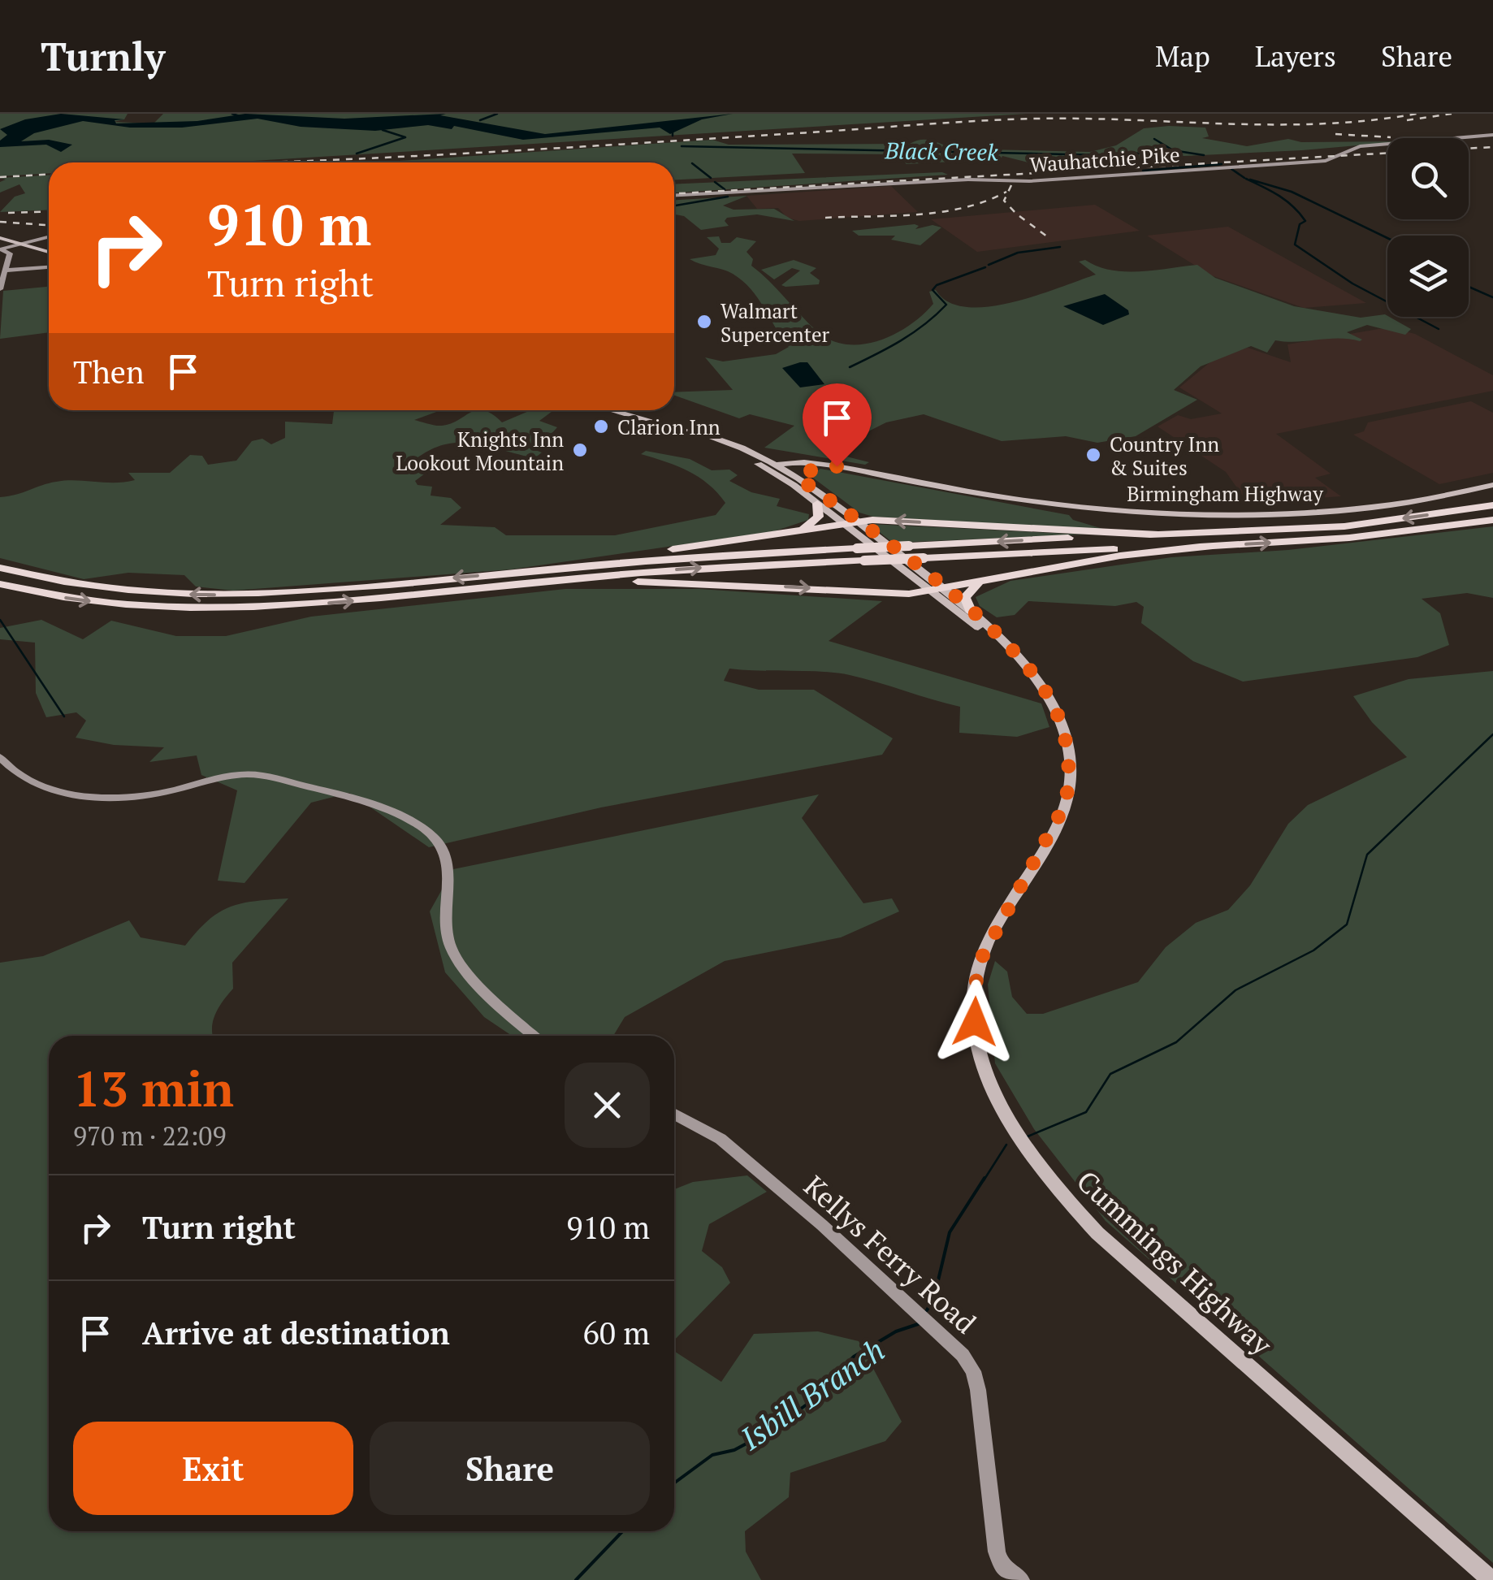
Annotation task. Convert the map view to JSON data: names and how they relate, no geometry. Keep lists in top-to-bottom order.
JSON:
{
  "streets": {
    "main road": ["Birmingham Highway", "Cummings Highway"],
    "street": ["Wauhatchie Pike", "Kellys Ferry Road"]
  },
  "crossings": [
    ["Birmingham Highway", "Cummings Highway"]
  ],
  "water": ["Black Creek", "Isbill Branch"],
  "places": [
    "Walmart Supercenter",
    "Clarion Inn",
    "Knights Inn Lookout Mountain",
    "Country Inn & Suites"
  ],
  "page": {
    "header": "Turnly",
    "nav": ["Map", "Layers", "Share"],
    "turn": ["910 m", "Turn right"],
    "then": "Then",
    "heading": ["13 min", "970 m · 22:09"],
    "list": [
      {
        "name": "Turn right",
        "value": "910 m"
      },
      {
        "name": "Arrive at destination",
        "value": "60 m"
      }
    ],
    "buttons": ["Exit", "Share"]
  }
}
